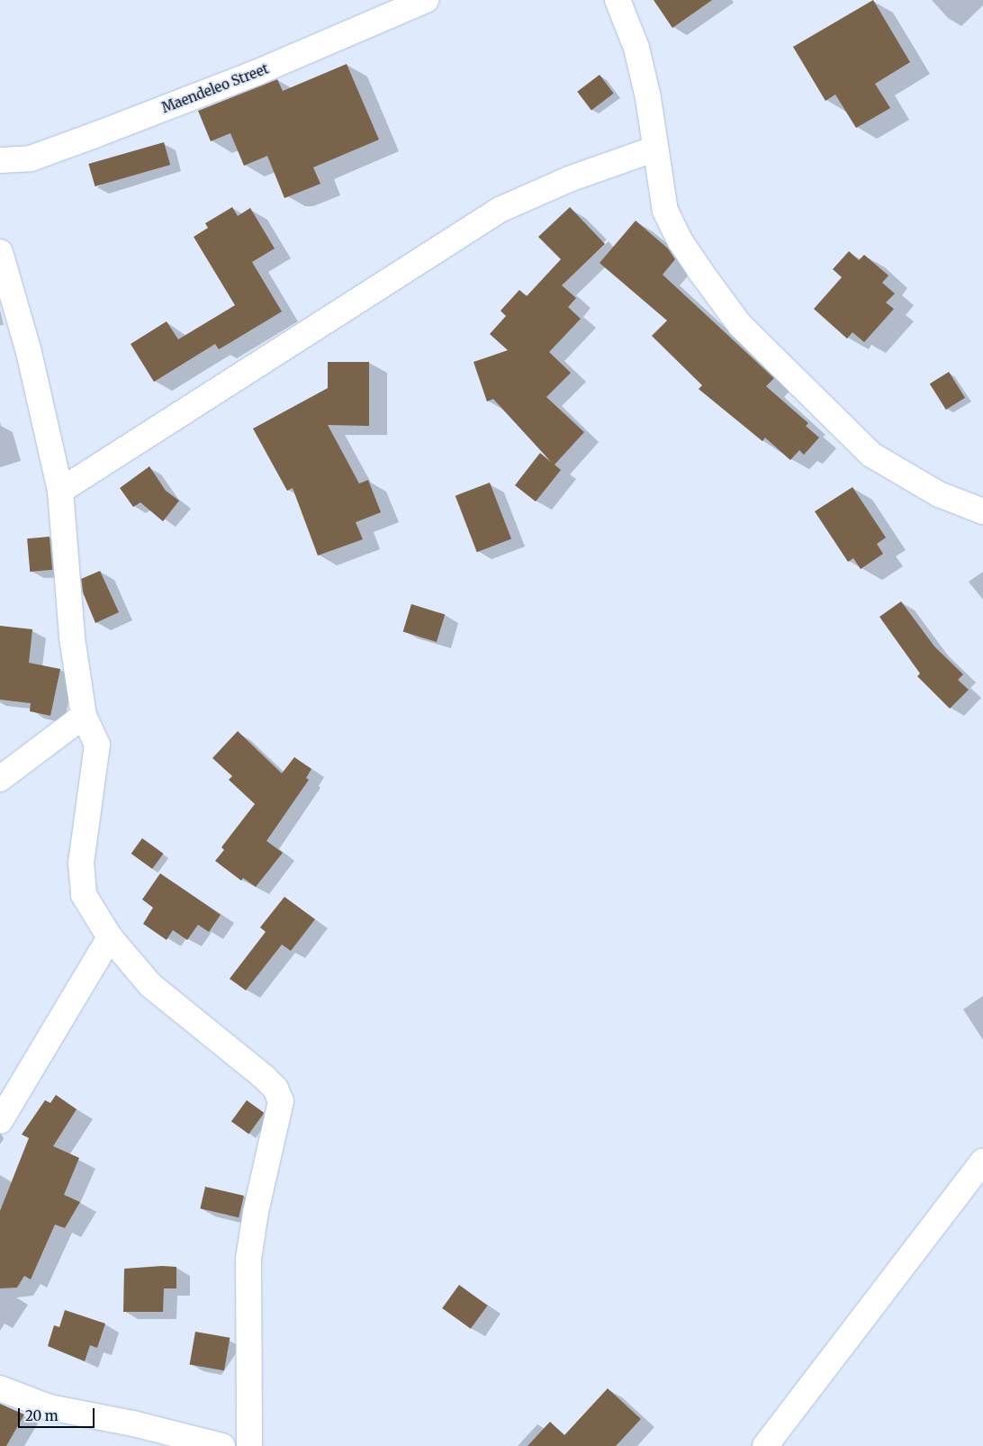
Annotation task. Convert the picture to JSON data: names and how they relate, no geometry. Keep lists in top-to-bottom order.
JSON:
{
  "streets": {
    "street": ["Maendeleo Street"]
  },
  "scale_bar": "20 m"
}
